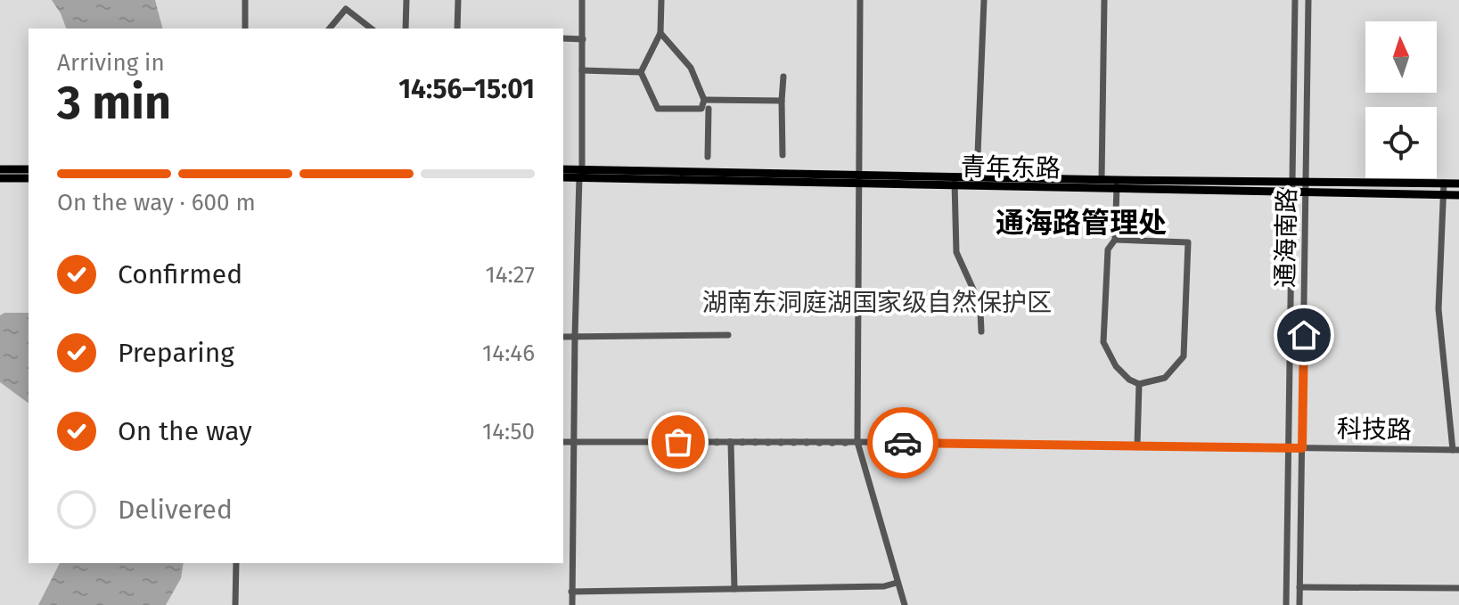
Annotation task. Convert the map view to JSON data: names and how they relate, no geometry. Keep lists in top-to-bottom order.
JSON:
{
  "streets": {
    "main road": ["青年东路"],
    "street": ["通海南路", "科技路"]
  },
  "crossings": [
    ["青年东路", "通海南路"],
    ["通海南路", "科技路"]
  ],
  "districts": ["通海路管理处"],
  "parks": ["湖南东洞庭湖国家级自然保护区"],
  "north": "top",
  "page": {
    "heading": ["3 min", "Arriving in", "14:56–15:01"],
    "bar": "On the way · 600 m",
    "list": [
      ["Confirmed", "14:27"],
      ["Preparing", "14:46"],
      ["On the way", "14:50"],
      "Delivered"
    ]
  }
}
